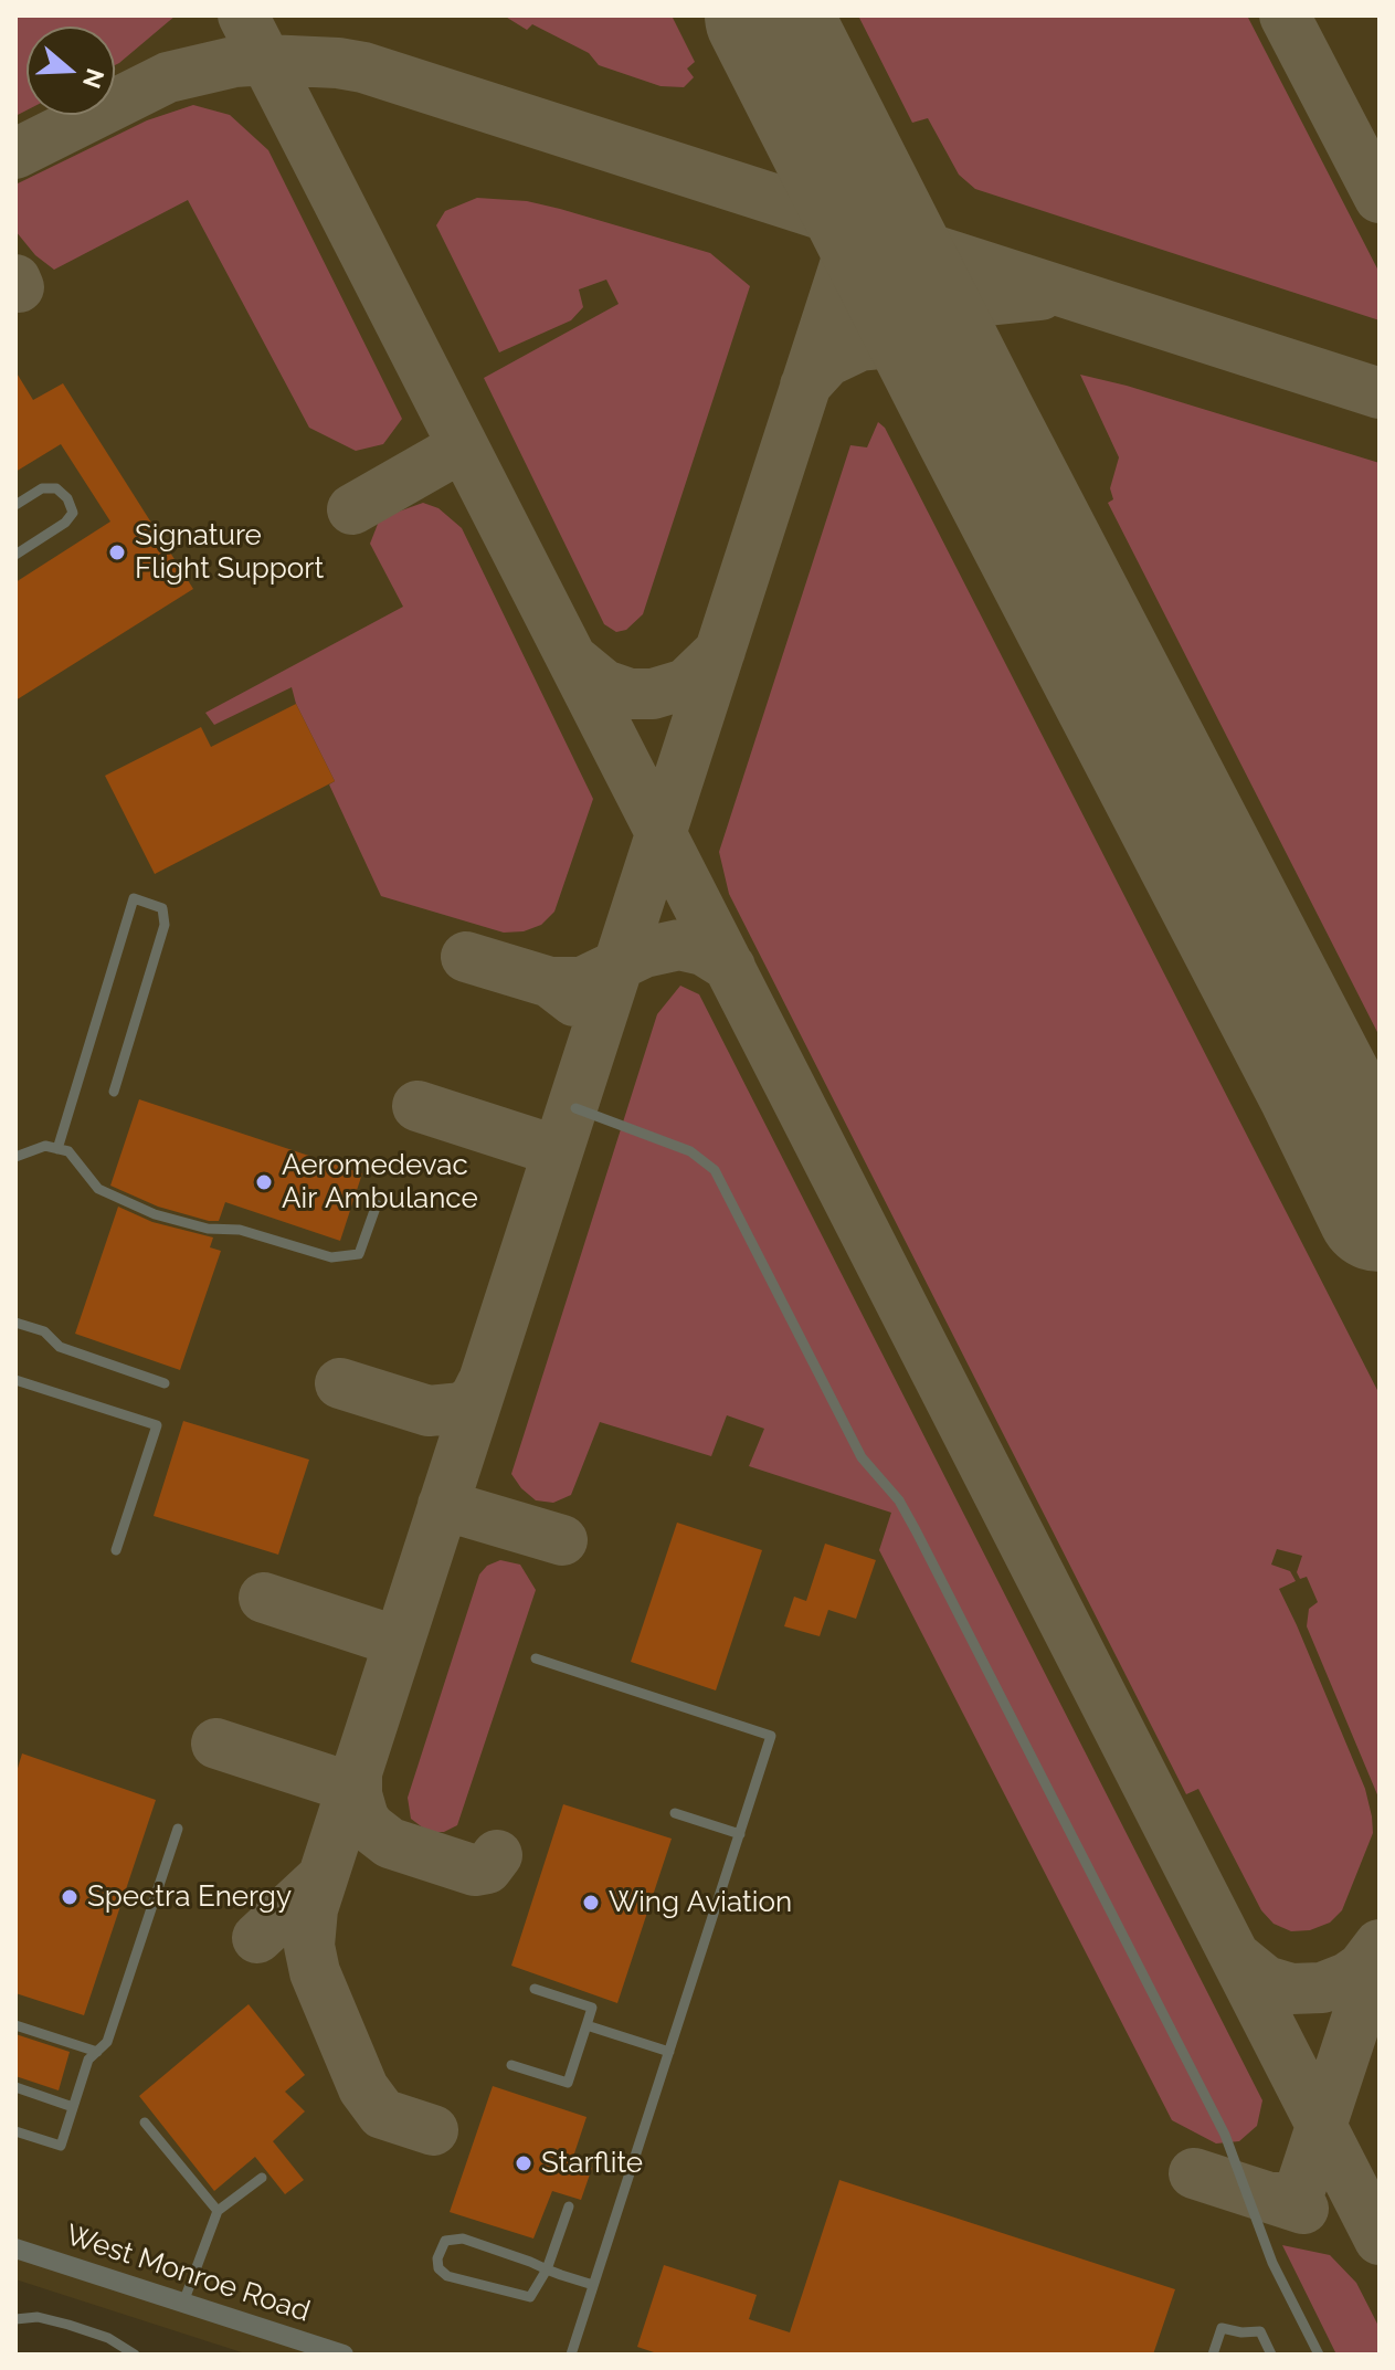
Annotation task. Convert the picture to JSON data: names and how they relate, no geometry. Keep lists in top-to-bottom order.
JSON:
{
  "streets": {
    "street": ["West Monroe Road"]
  },
  "places": [
    "Signature Flight Support",
    "Aeromedevac Air Ambulance",
    "Spectra Energy",
    "Wing Aviation",
    "Starflite"
  ],
  "north": "right"
}
